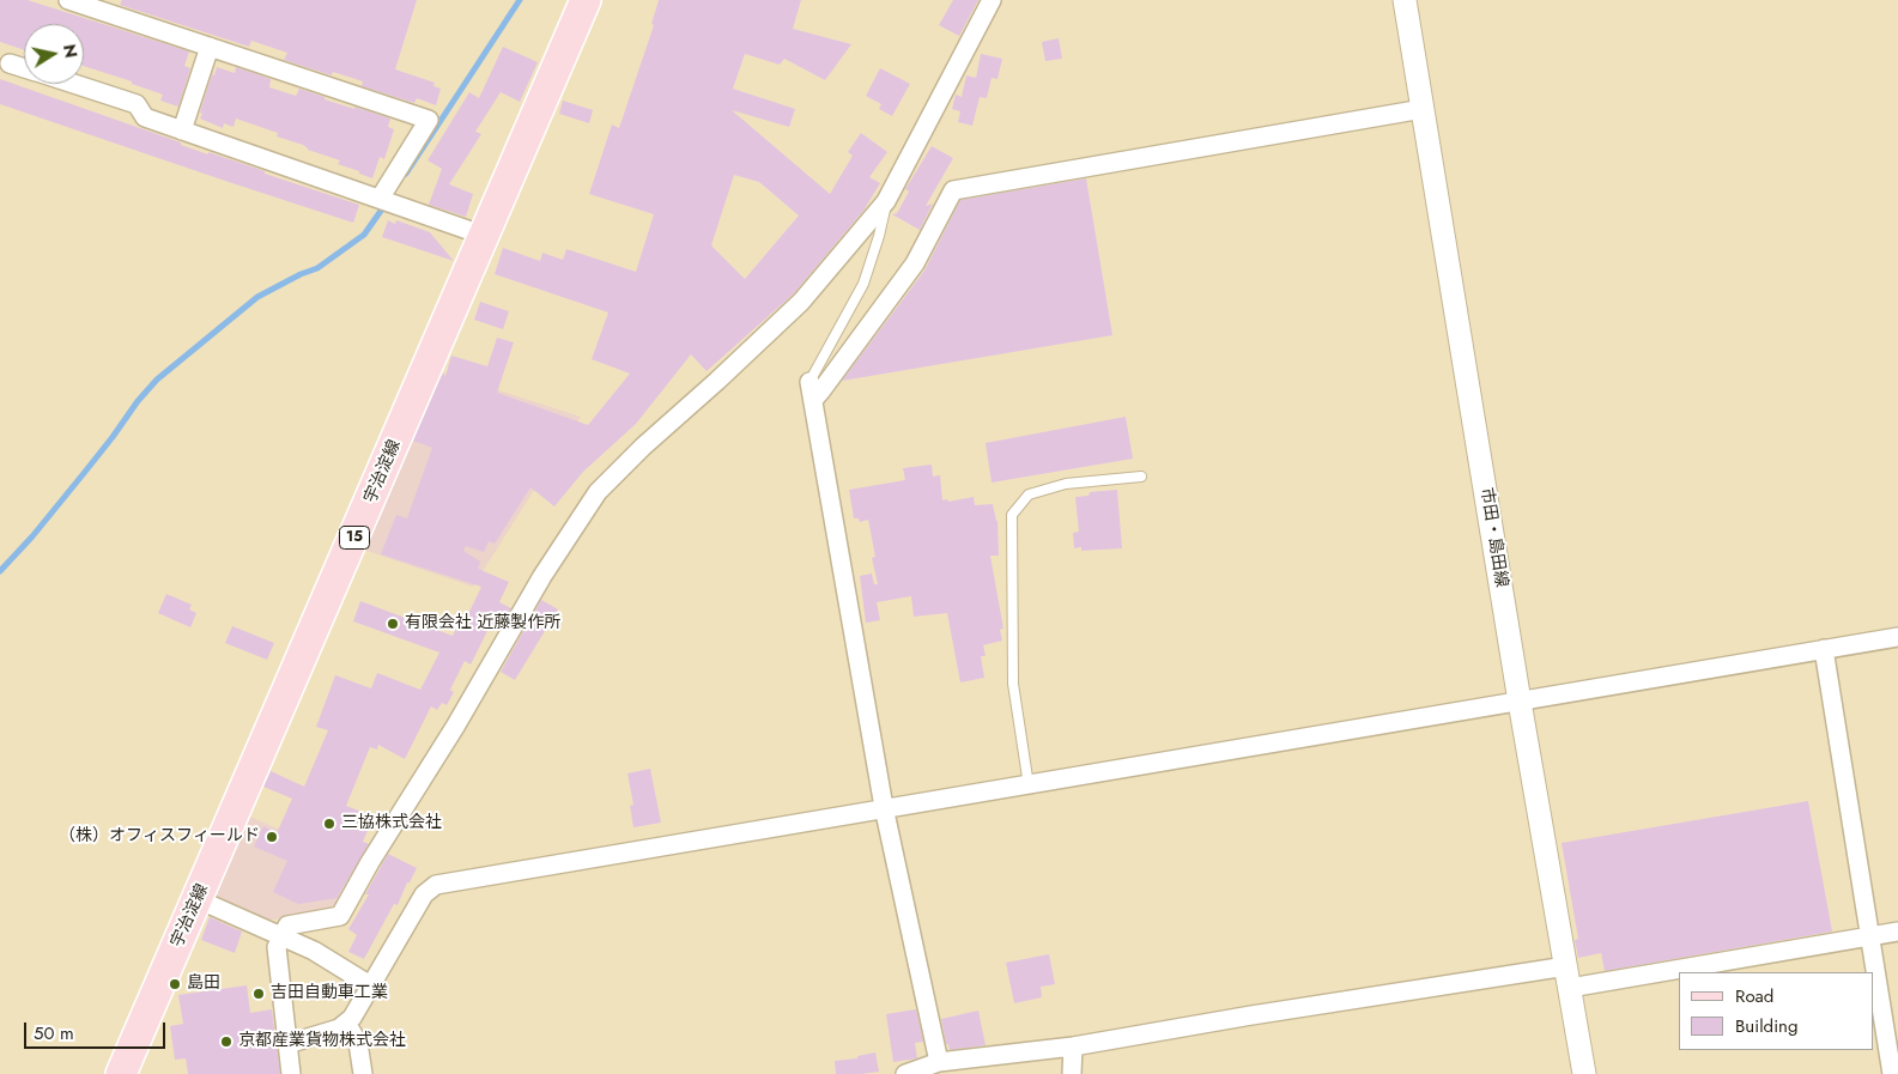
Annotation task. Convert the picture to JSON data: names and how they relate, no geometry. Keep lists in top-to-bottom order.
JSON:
{
  "streets": {
    "main road": ["宇治淀線", "15"],
    "street": ["市田・島田線"]
  },
  "places": [
    "有限会社 近藤製作所",
    "三協株式会社",
    "（株）オフィスフィールド",
    "島田",
    "吉田自動車工業",
    "京都産業貨物株式会社"
  ],
  "legend": ["Road", "Building"],
  "scale_bar": "50 m",
  "north": "right"
}
